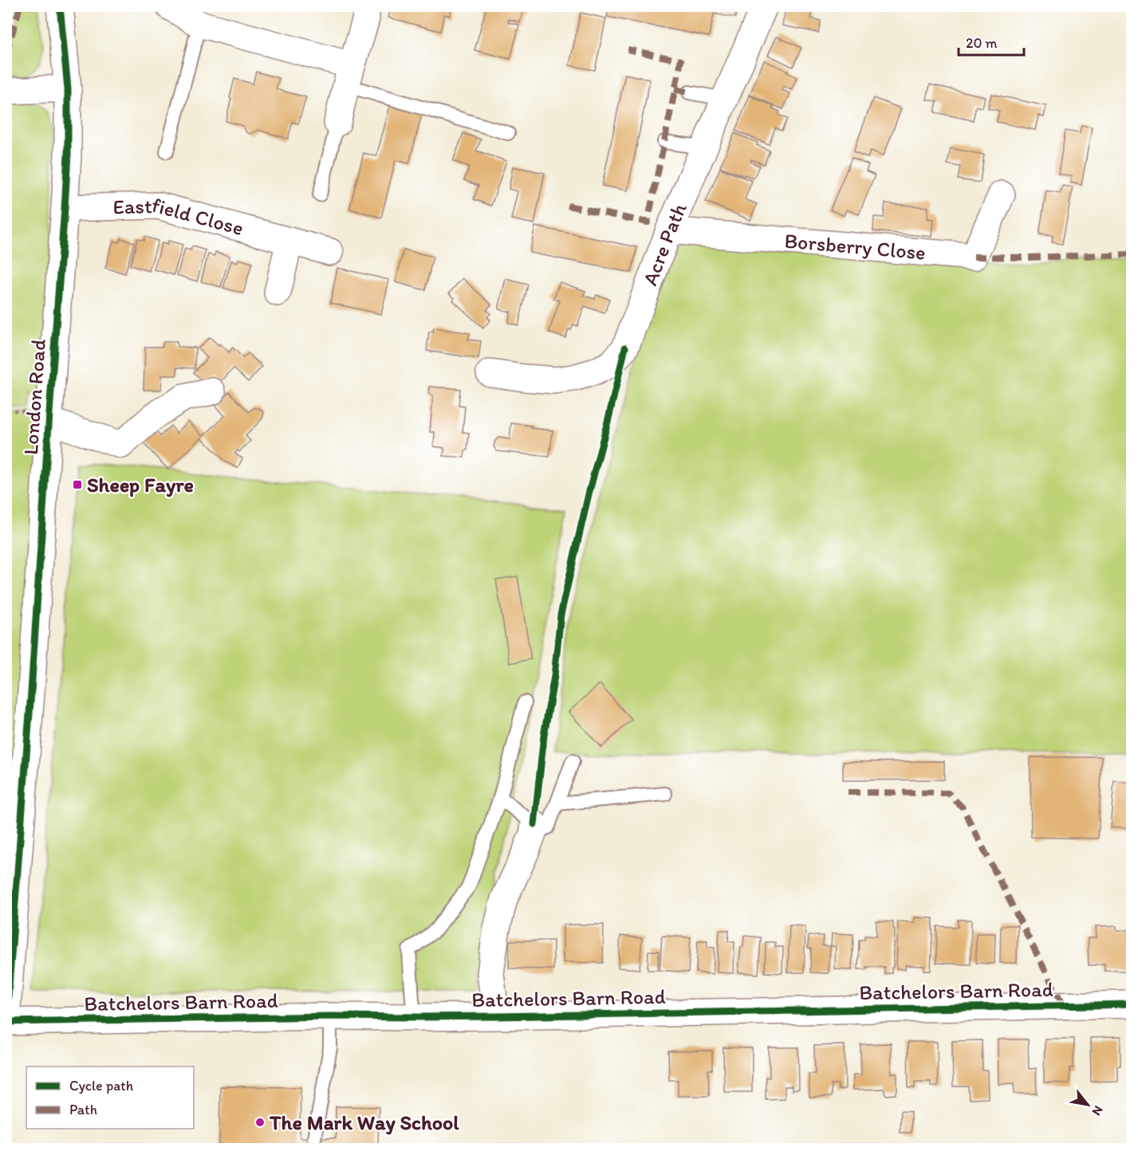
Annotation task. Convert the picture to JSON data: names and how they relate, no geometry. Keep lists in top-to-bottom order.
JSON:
{
  "streets": {
    "street": [
      "Eastfield Close",
      "Acre Path",
      "Borsberry Close",
      "London Road",
      "Batchelors Barn Road"
    ]
  },
  "crossings": [
    ["Eastfield Close", "London Road"],
    ["Acre Path", "Borsberry Close"],
    ["London Road", "Batchelors Barn Road"]
  ],
  "places": {
    "transit": ["Sheep Fayre"],
    "other": ["The Mark Way School"]
  },
  "legend": ["Cycle path", "Path"],
  "scale_bar": "20 m",
  "north": "bottom right"
}
